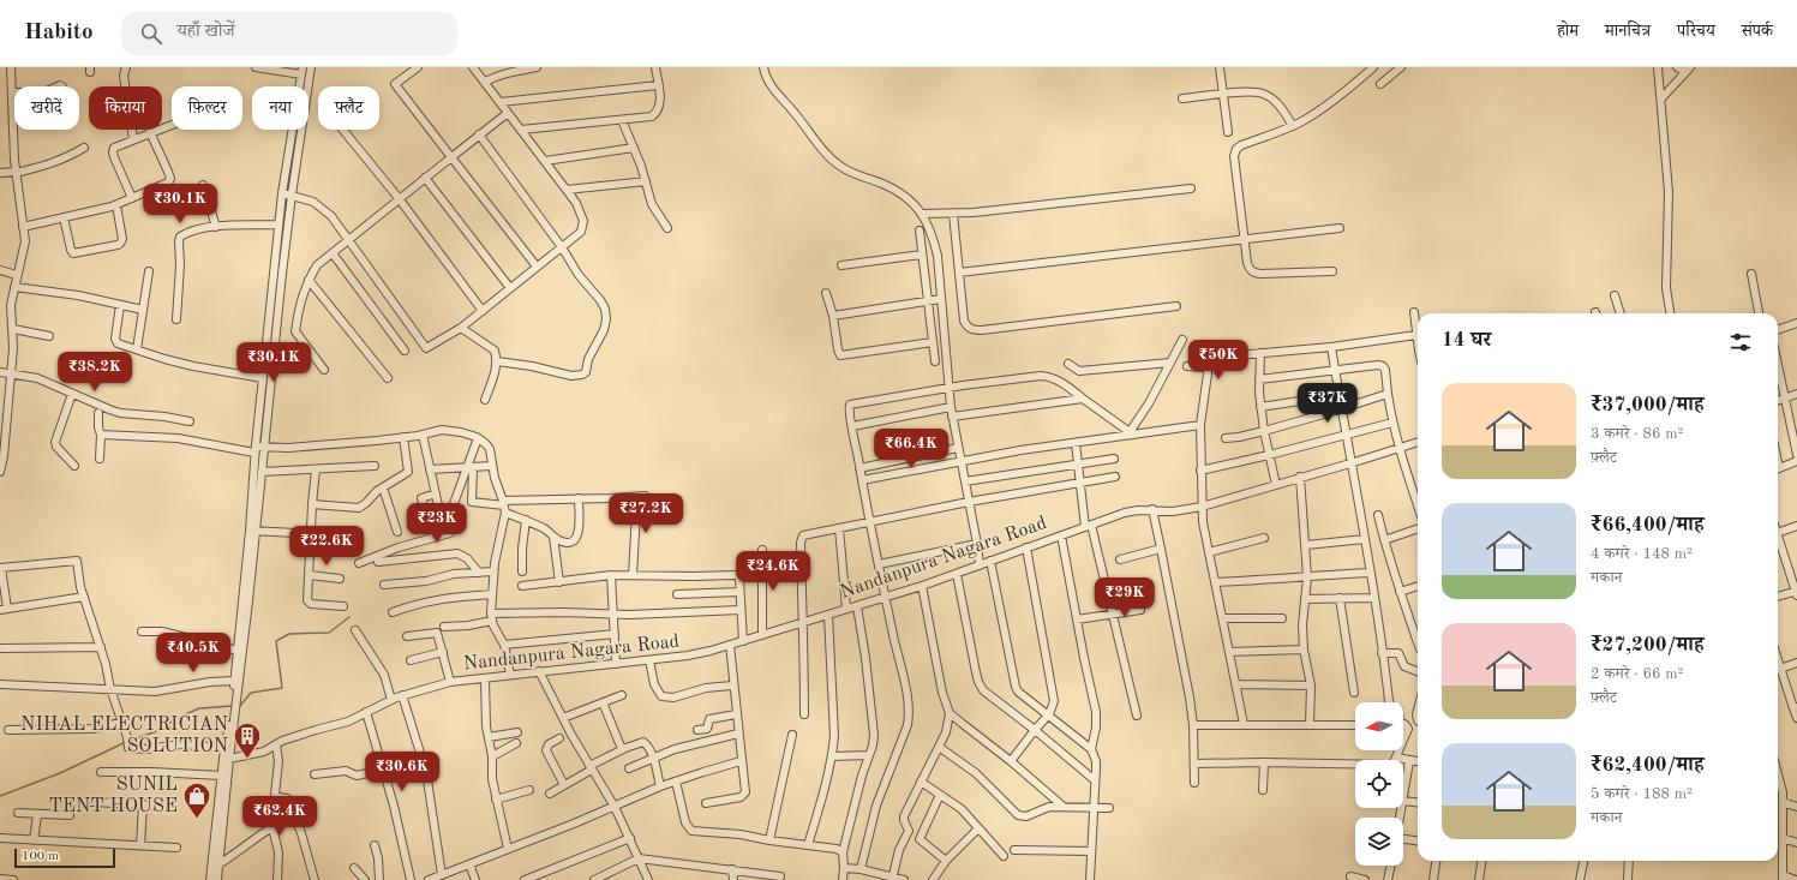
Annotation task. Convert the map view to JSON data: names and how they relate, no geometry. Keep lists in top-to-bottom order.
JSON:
{
  "streets": {
    "street": ["Nandanpura Nagara Road"]
  },
  "places": {
    "building": ["NIHAL ELECTRICIAN SOLUTION"],
    "shop": ["SUNIL TENT HOUSE"]
  },
  "scale_bar": "100 m",
  "north": "left",
  "page": {
    "header": "Habito",
    "search": "यहाँ खोजें",
    "nav": [
      "होम",
      "मानचित्र",
      "परिचय",
      "संपर्क"
    ],
    "chip": [
      "खरीदें",
      "किराया",
      "फ़िल्टर",
      "नया",
      "फ़्लैट"
    ],
    "price": [
      "₹30.1K",
      "₹50K",
      "₹30.1K",
      "₹38.2K",
      "₹37K",
      "₹66.4K",
      "₹27.2K",
      "₹23K",
      "₹22.6K",
      "₹24.6K",
      "₹29K",
      "₹40.5K",
      "₹30.6K",
      "₹62.4K"
    ],
    "heading": "14 घर",
    "list": [
      {
        "name": "₹37,000/माह",
        "note": "3 कमरे · 86 m² · फ़्लैट"
      },
      {
        "name": "₹66,400/माह",
        "note": "4 कमरे · 148 m² · मकान"
      },
      {
        "name": "₹27,200/माह",
        "note": "2 कमरे · 66 m² · फ़्लैट"
      },
      {
        "name": "₹62,400/माह",
        "note": "5 कमरे · 188 m² · मकान"
      }
    ],
    "scale": "100 m"
  }
}
